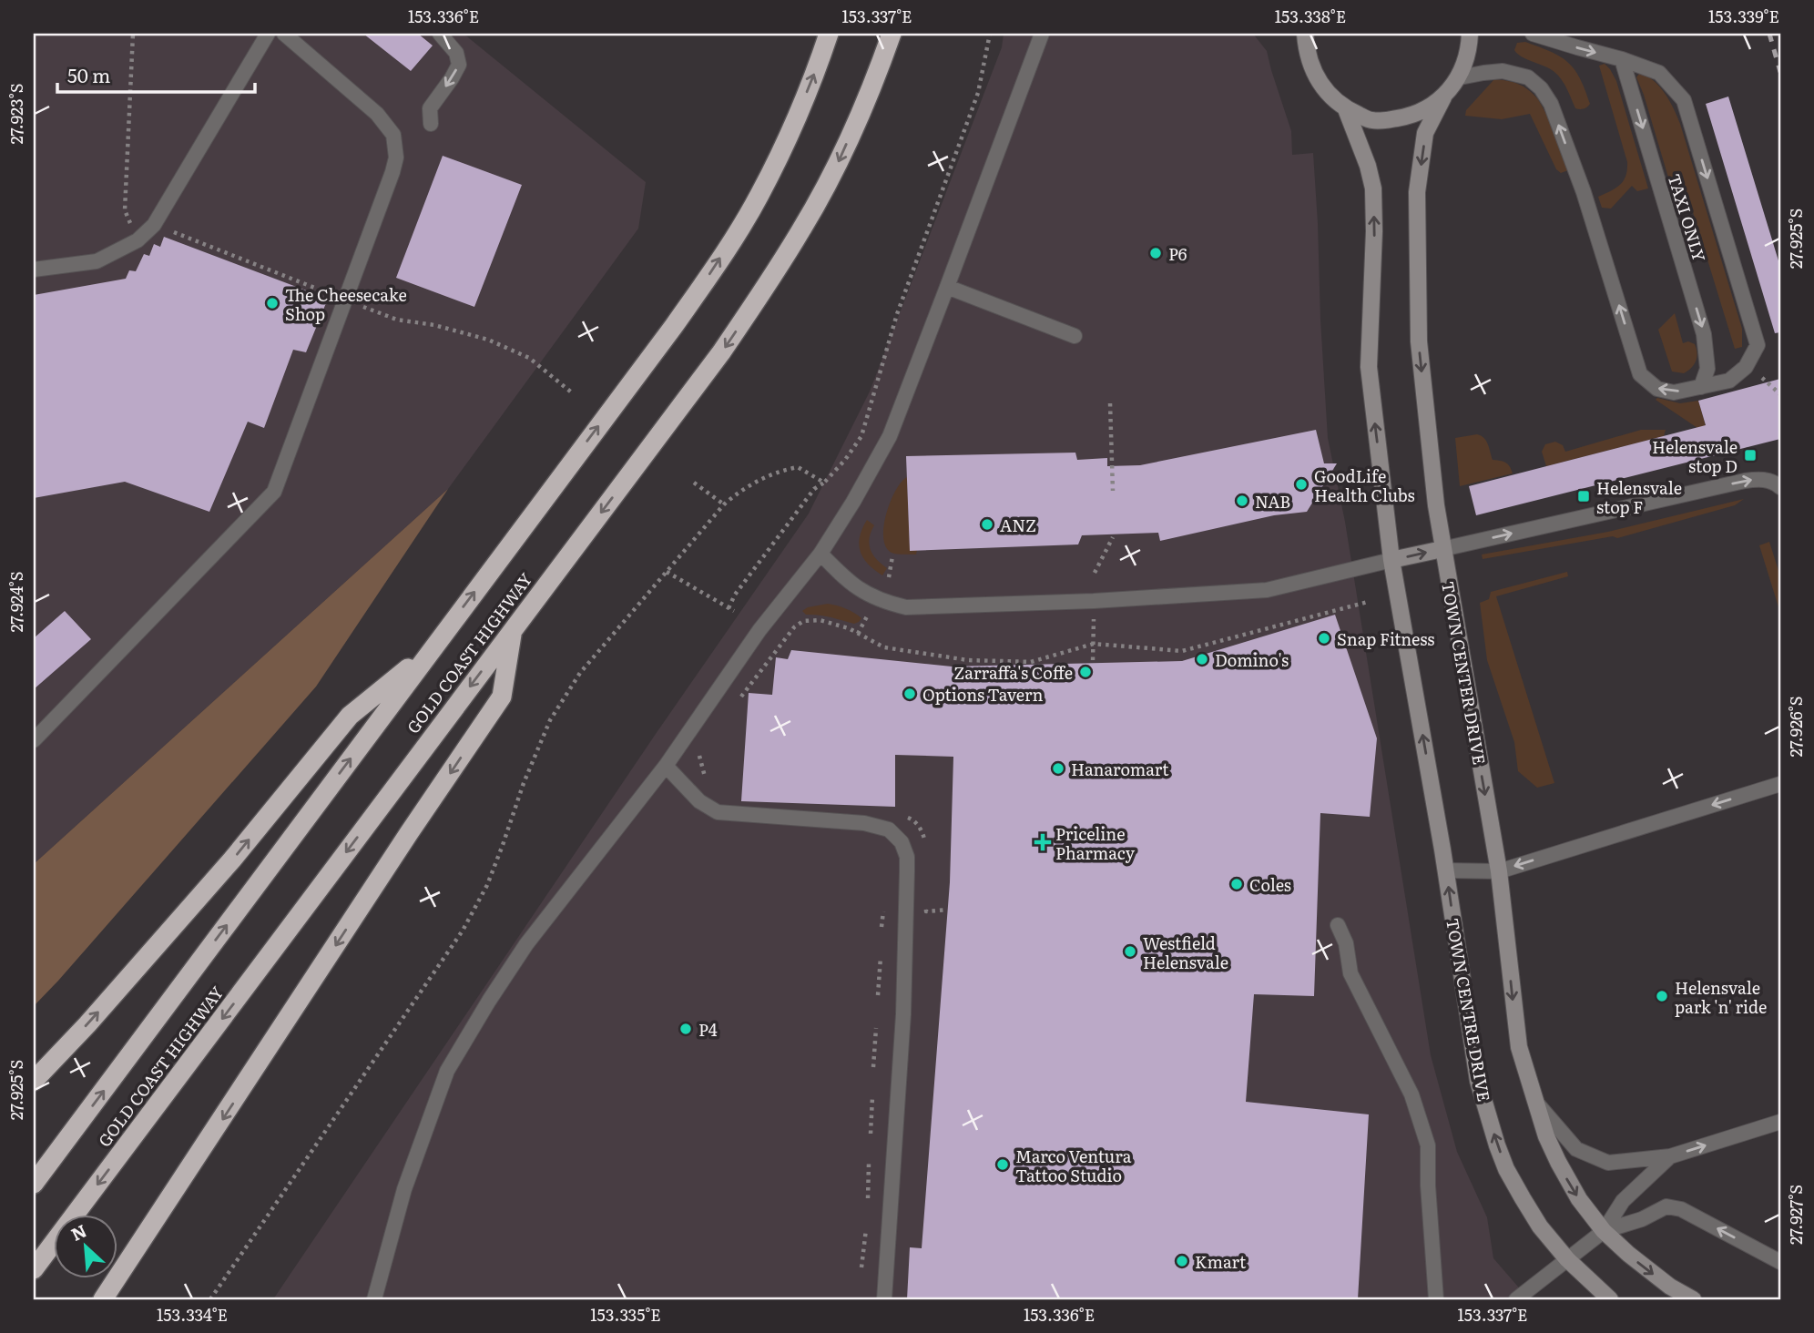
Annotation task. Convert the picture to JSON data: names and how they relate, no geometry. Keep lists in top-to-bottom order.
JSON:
{
  "streets": {
    "highway": ["GOLD COAST HIGHWAY"],
    "street": ["TOWN CENTER DRIVE", "TOWN CENTRE DRIVE"],
    "lane": ["TAXI ONLY"]
  },
  "one_way": ["TAXI ONLY", "TOWN CENTRE DRIVE"],
  "places": {
    "other": [
      "P6",
      "The Cheesecake Shop",
      "GoodLife Health Clubs",
      "NAB",
      "ANZ",
      "Snap Fitness",
      "Domino's",
      "Zarraffa's Coffe",
      "Options Tavern",
      "Hanaromart",
      "Coles",
      "Westfield Helensvale",
      "Helensvale park 'n' ride",
      "P4",
      "Marco Ventura Tattoo Studio",
      "Kmart"
    ],
    "transit": ["Helensvale stop D", "Helensvale stop F"],
    "health": ["Priceline Pharmacy"]
  },
  "scale_bar": "50 m",
  "north": "top left",
  "coordinates": [
    "153.336°E",
    "153.337°E",
    "153.338°E",
    "153.339°E",
    "27.923°S",
    "27.925°S",
    "27.924°S",
    "27.926°S",
    "27.927°S",
    "153.334°E",
    "153.335°E"
  ]
}
